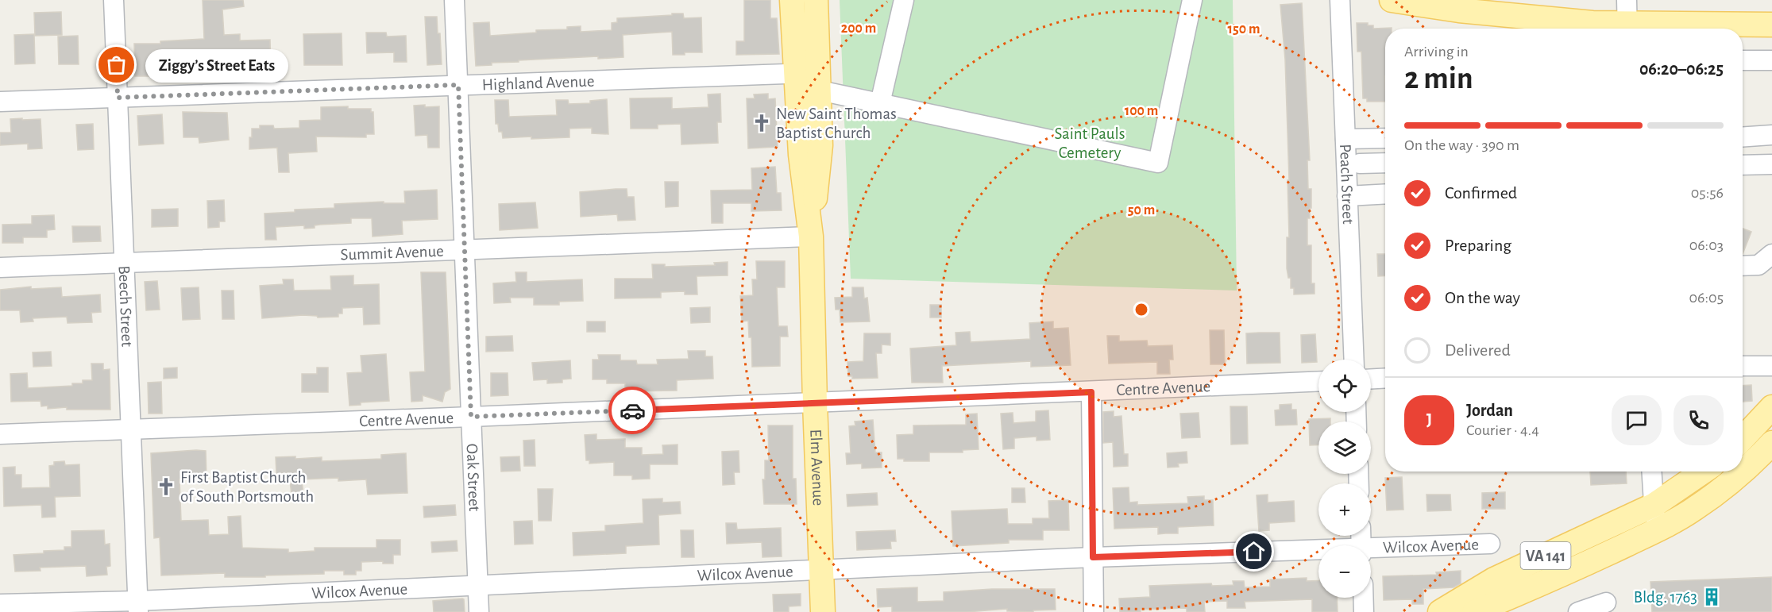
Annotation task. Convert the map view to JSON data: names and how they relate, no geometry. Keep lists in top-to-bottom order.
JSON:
{
  "streets": {
    "main road": ["Elm Avenue", "VA 141"],
    "street": [
      "Highland Avenue",
      "Peach Street",
      "Summit Avenue",
      "Beech Street",
      "Centre Avenue",
      "Oak Street",
      "Wilcox Avenue"
    ]
  },
  "crossings": [
    ["Highland Avenue", "Beech Street"],
    ["Highland Avenue", "Elm Avenue"],
    ["Highland Avenue", "Oak Street"],
    ["Summit Avenue", "Beech Street"],
    ["Summit Avenue", "Elm Avenue"],
    ["Summit Avenue", "Oak Street"],
    ["Beech Street", "Centre Avenue"],
    ["Beech Street", "Wilcox Avenue"],
    ["Centre Avenue", "Elm Avenue"],
    ["Centre Avenue", "Oak Street"],
    ["Elm Avenue", "Wilcox Avenue"],
    ["Oak Street", "Wilcox Avenue"]
  ],
  "parks": ["Saint Pauls Cemetery"],
  "places": {
    "other": ["Ziggy’s Street Eats"],
    "church": ["New Saint Thomas Baptist Church", "First Baptist Church of South Portsmouth"],
    "building": ["Bldg. 1763"]
  },
  "page": {
    "heading": ["2 min", "Arriving in", "06:20–06:25"],
    "panel": ["Jordan", "Courier · 4.4"],
    "bubble": "Ziggy’s Street Eats",
    "bar": "On the way · 390 m",
    "list": [
      ["Confirmed", "05:56"],
      ["Preparing", "06:03"],
      ["On the way", "06:05"],
      "Delivered"
    ],
    "map_buttons": ["+", "−"],
    "round": "J"
  },
  "rings": [
    "200 m",
    "150 m",
    "100 m",
    "50 m"
  ]
}
